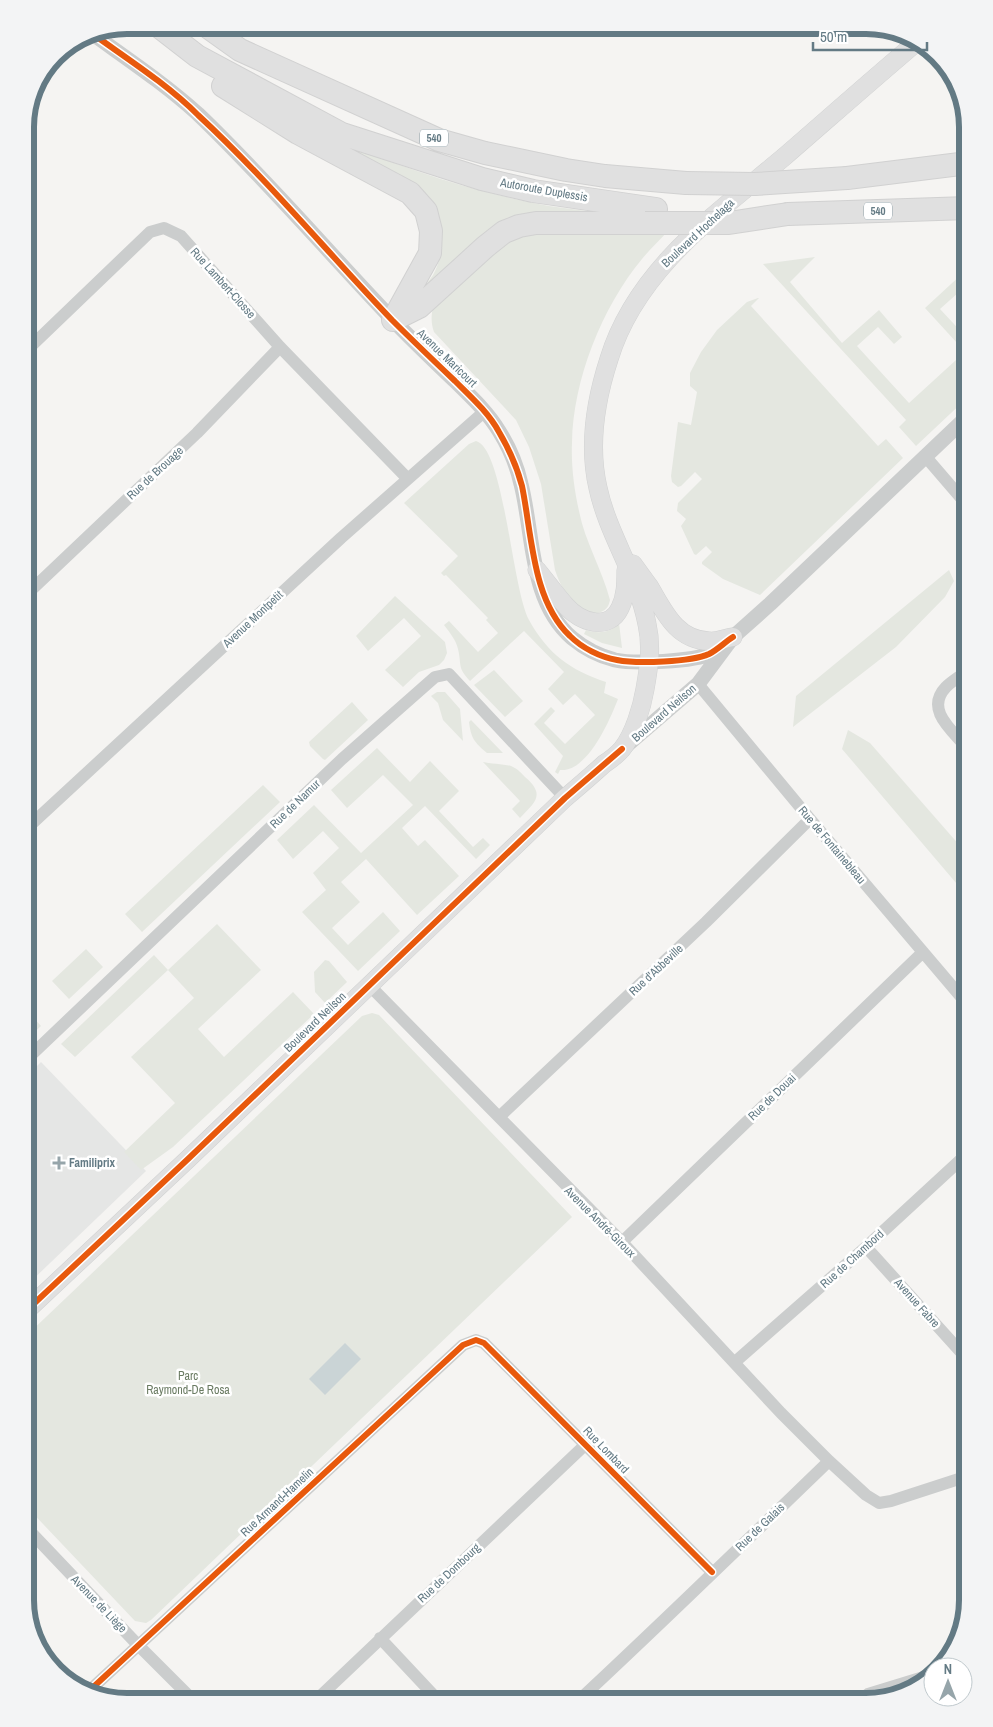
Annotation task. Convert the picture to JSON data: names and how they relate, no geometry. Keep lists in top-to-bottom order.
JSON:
{
  "streets": {
    "highway": ["540", "Autoroute Duplessis"],
    "main road": ["Boulevard Hochelaga", "Boulevard Neilson"],
    "street": [
      "Rue Lambert-Closse",
      "Avenue Maricourt",
      "Rue de Brouage",
      "Avenue Montpetit",
      "Rue de Namur",
      "Rue de Fontainebleau",
      "Rue d'Abbeville",
      "Rue de Douai",
      "Avenue André-Giroux",
      "Rue de Chambord",
      "Avenue Fabre",
      "Rue Lombard",
      "Rue Armand-Hamelin",
      "Rue de Galais",
      "Rue de Dombourg",
      "Avenue de Liège"
    ]
  },
  "crossings": [
    ["Boulevard Hochelaga", "Avenue Maricourt"],
    ["Boulevard Hochelaga", "Boulevard Neilson"],
    ["Rue Lambert-Closse", "Rue de Brouage"],
    ["Rue Lambert-Closse", "Avenue Montpetit"],
    ["Avenue Maricourt", "Avenue Montpetit"],
    ["Avenue Maricourt", "Boulevard Neilson"],
    ["Boulevard Neilson", "Rue de Namur"],
    ["Boulevard Neilson", "Rue de Fontainebleau"],
    ["Boulevard Neilson", "Avenue André-Giroux"],
    ["Rue de Fontainebleau", "Rue d'Abbeville"],
    ["Rue de Fontainebleau", "Rue de Douai"],
    ["Rue d'Abbeville", "Avenue André-Giroux"],
    ["Rue de Douai", "Avenue André-Giroux"],
    ["Avenue André-Giroux", "Rue de Chambord"],
    ["Avenue André-Giroux", "Rue de Galais"],
    ["Rue de Chambord", "Avenue Fabre"],
    ["Rue Lombard", "Rue Armand-Hamelin"],
    ["Rue Lombard", "Rue de Galais"],
    ["Rue Lombard", "Rue de Dombourg"],
    ["Rue Armand-Hamelin", "Avenue de Liège"]
  ],
  "parks": ["Parc Raymond-De Rosa"],
  "places": {
    "health": ["Familiprix"]
  },
  "scale_bar": "50 m",
  "north": "top"
}
